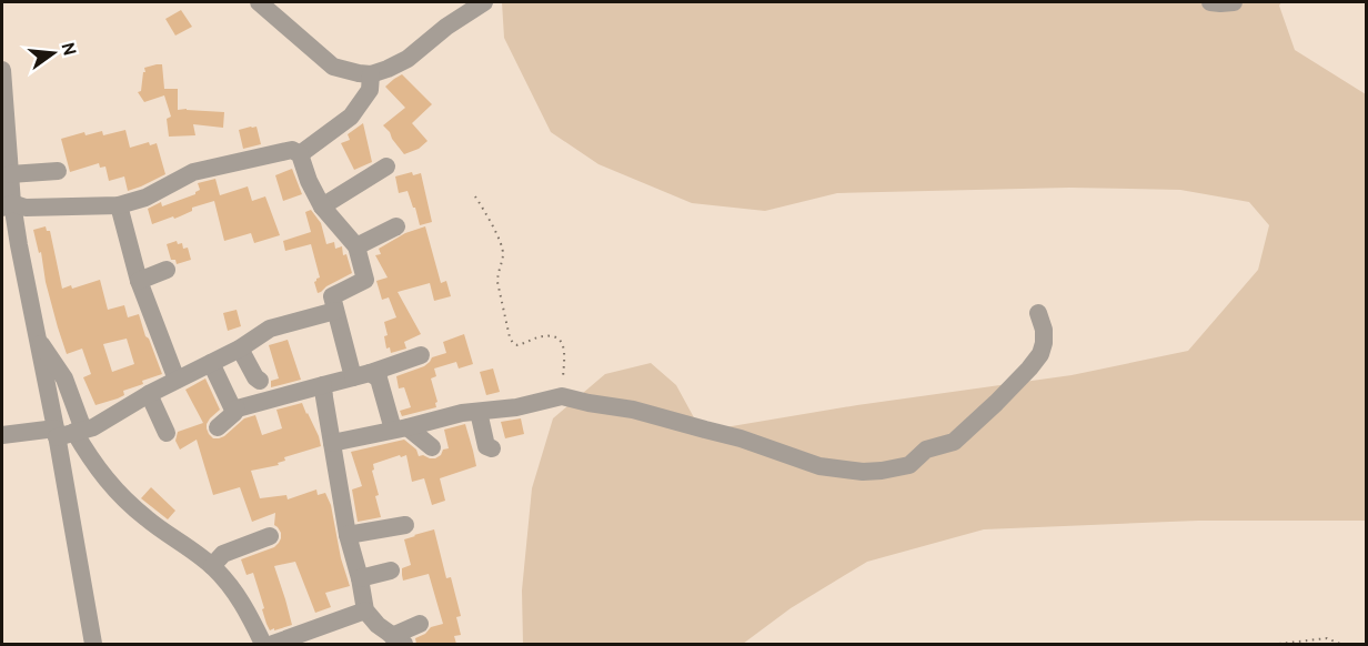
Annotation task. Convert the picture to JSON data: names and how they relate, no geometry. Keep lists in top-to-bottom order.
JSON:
{
  "north": "right"
}
